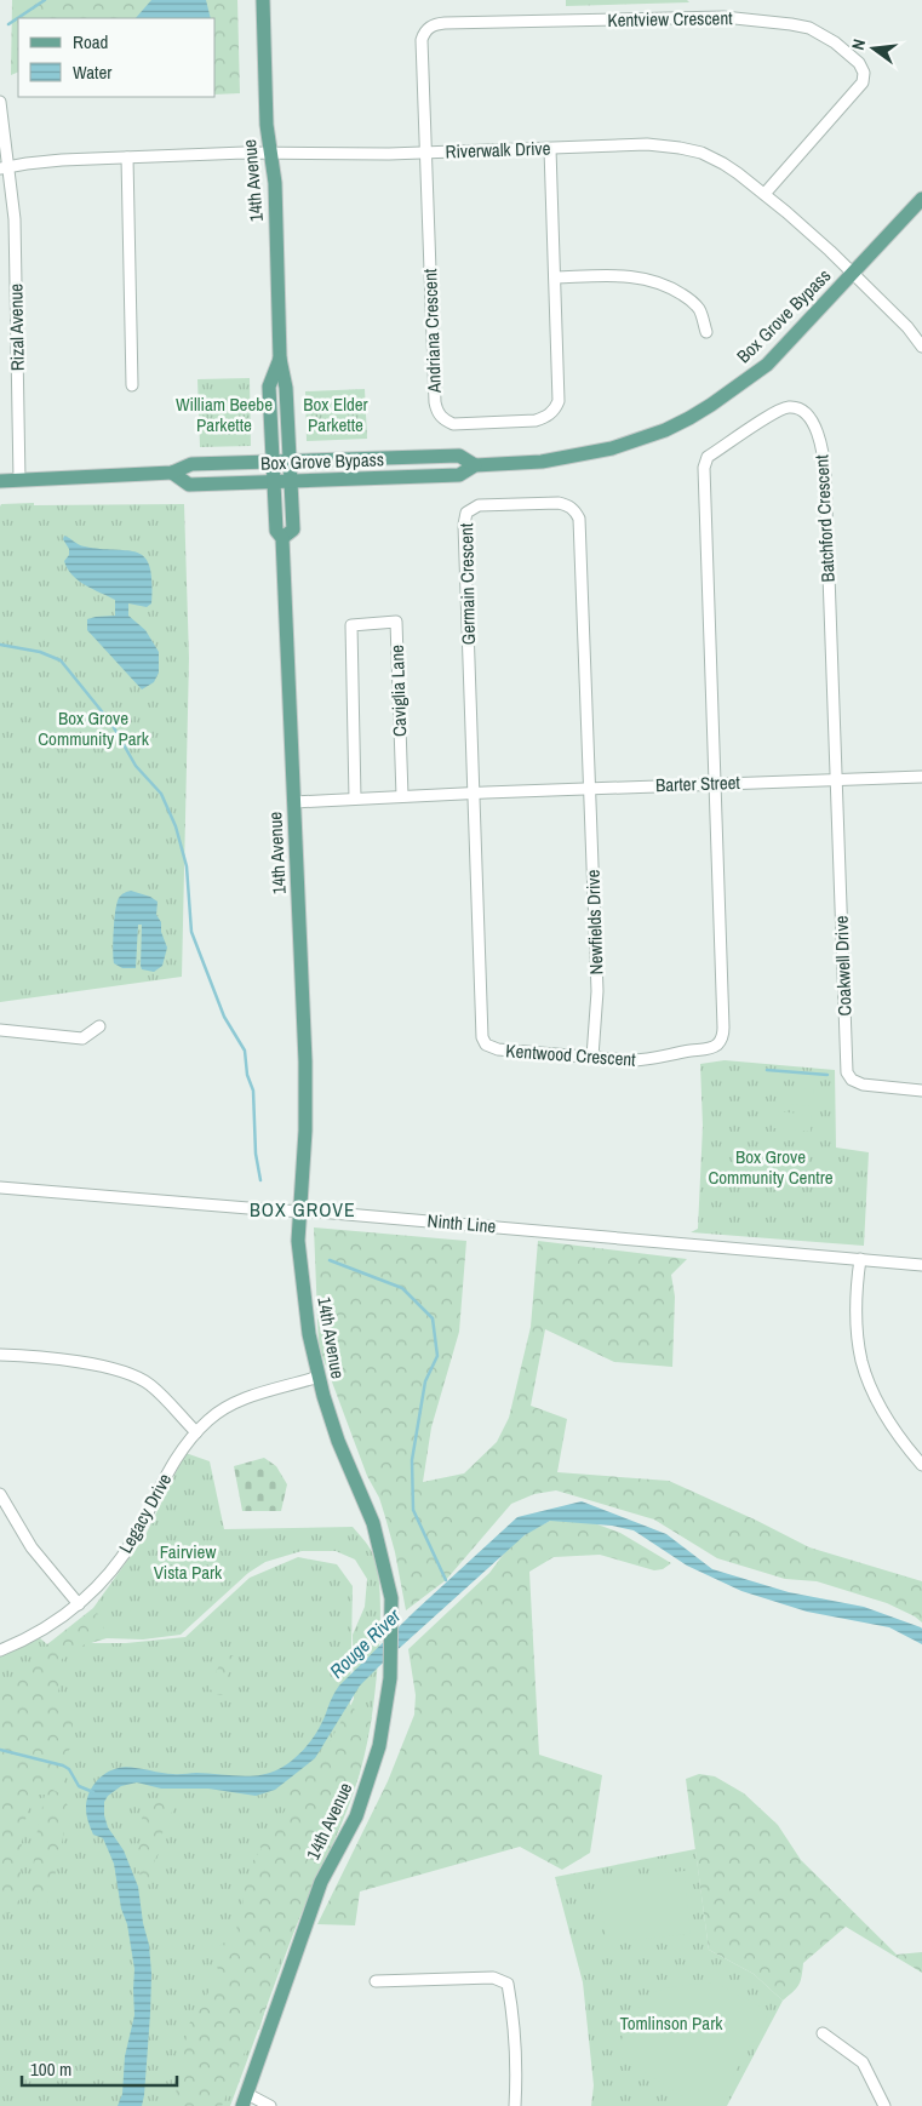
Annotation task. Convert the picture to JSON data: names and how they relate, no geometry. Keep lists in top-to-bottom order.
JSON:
{
  "streets": {
    "main road": ["14th Avenue", "Box Grove Bypass"],
    "street": [
      "Kentview Crescent",
      "Riverwalk Drive",
      "Rizal Avenue",
      "Andriana Crescent",
      "Batchford Crescent",
      "Germain Crescent",
      "Caviglia Lane",
      "Barter Street",
      "Newfields Drive",
      "Coakwell Drive",
      "Kentwood Crescent",
      "Ninth Line",
      "Legacy Drive"
    ]
  },
  "crossings": [
    ["Kentview Crescent", "Riverwalk Drive"],
    ["Kentview Crescent", "Andriana Crescent"],
    ["Riverwalk Drive", "14th Avenue"],
    ["Riverwalk Drive", "Box Grove Bypass"],
    ["Riverwalk Drive", "Rizal Avenue"],
    ["Riverwalk Drive", "Andriana Crescent"],
    ["14th Avenue", "Box Grove Bypass"],
    ["14th Avenue", "Barter Street"],
    ["14th Avenue", "Ninth Line"],
    ["14th Avenue", "Legacy Drive"],
    ["Box Grove Bypass", "Rizal Avenue"],
    ["Batchford Crescent", "Barter Street"],
    ["Batchford Crescent", "Coakwell Drive"],
    ["Batchford Crescent", "Kentwood Crescent"],
    ["Germain Crescent", "Barter Street"],
    ["Germain Crescent", "Newfields Drive"],
    ["Germain Crescent", "Kentwood Crescent"],
    ["Caviglia Lane", "Barter Street"],
    ["Barter Street", "Newfields Drive"],
    ["Barter Street", "Coakwell Drive"],
    ["Barter Street", "Kentwood Crescent"],
    ["Newfields Drive", "Kentwood Crescent"]
  ],
  "districts": ["BOX GROVE"],
  "water": ["Rouge River"],
  "parks": [
    "William Beebe Parkette",
    "Box Elder Parkette",
    "Box Grove Community Park",
    "Box Grove Community Centre",
    "Fairview Vista Park",
    "Tomlinson Park"
  ],
  "legend": ["Road", "Water"],
  "scale_bar": "100 m",
  "north": "left"
}
